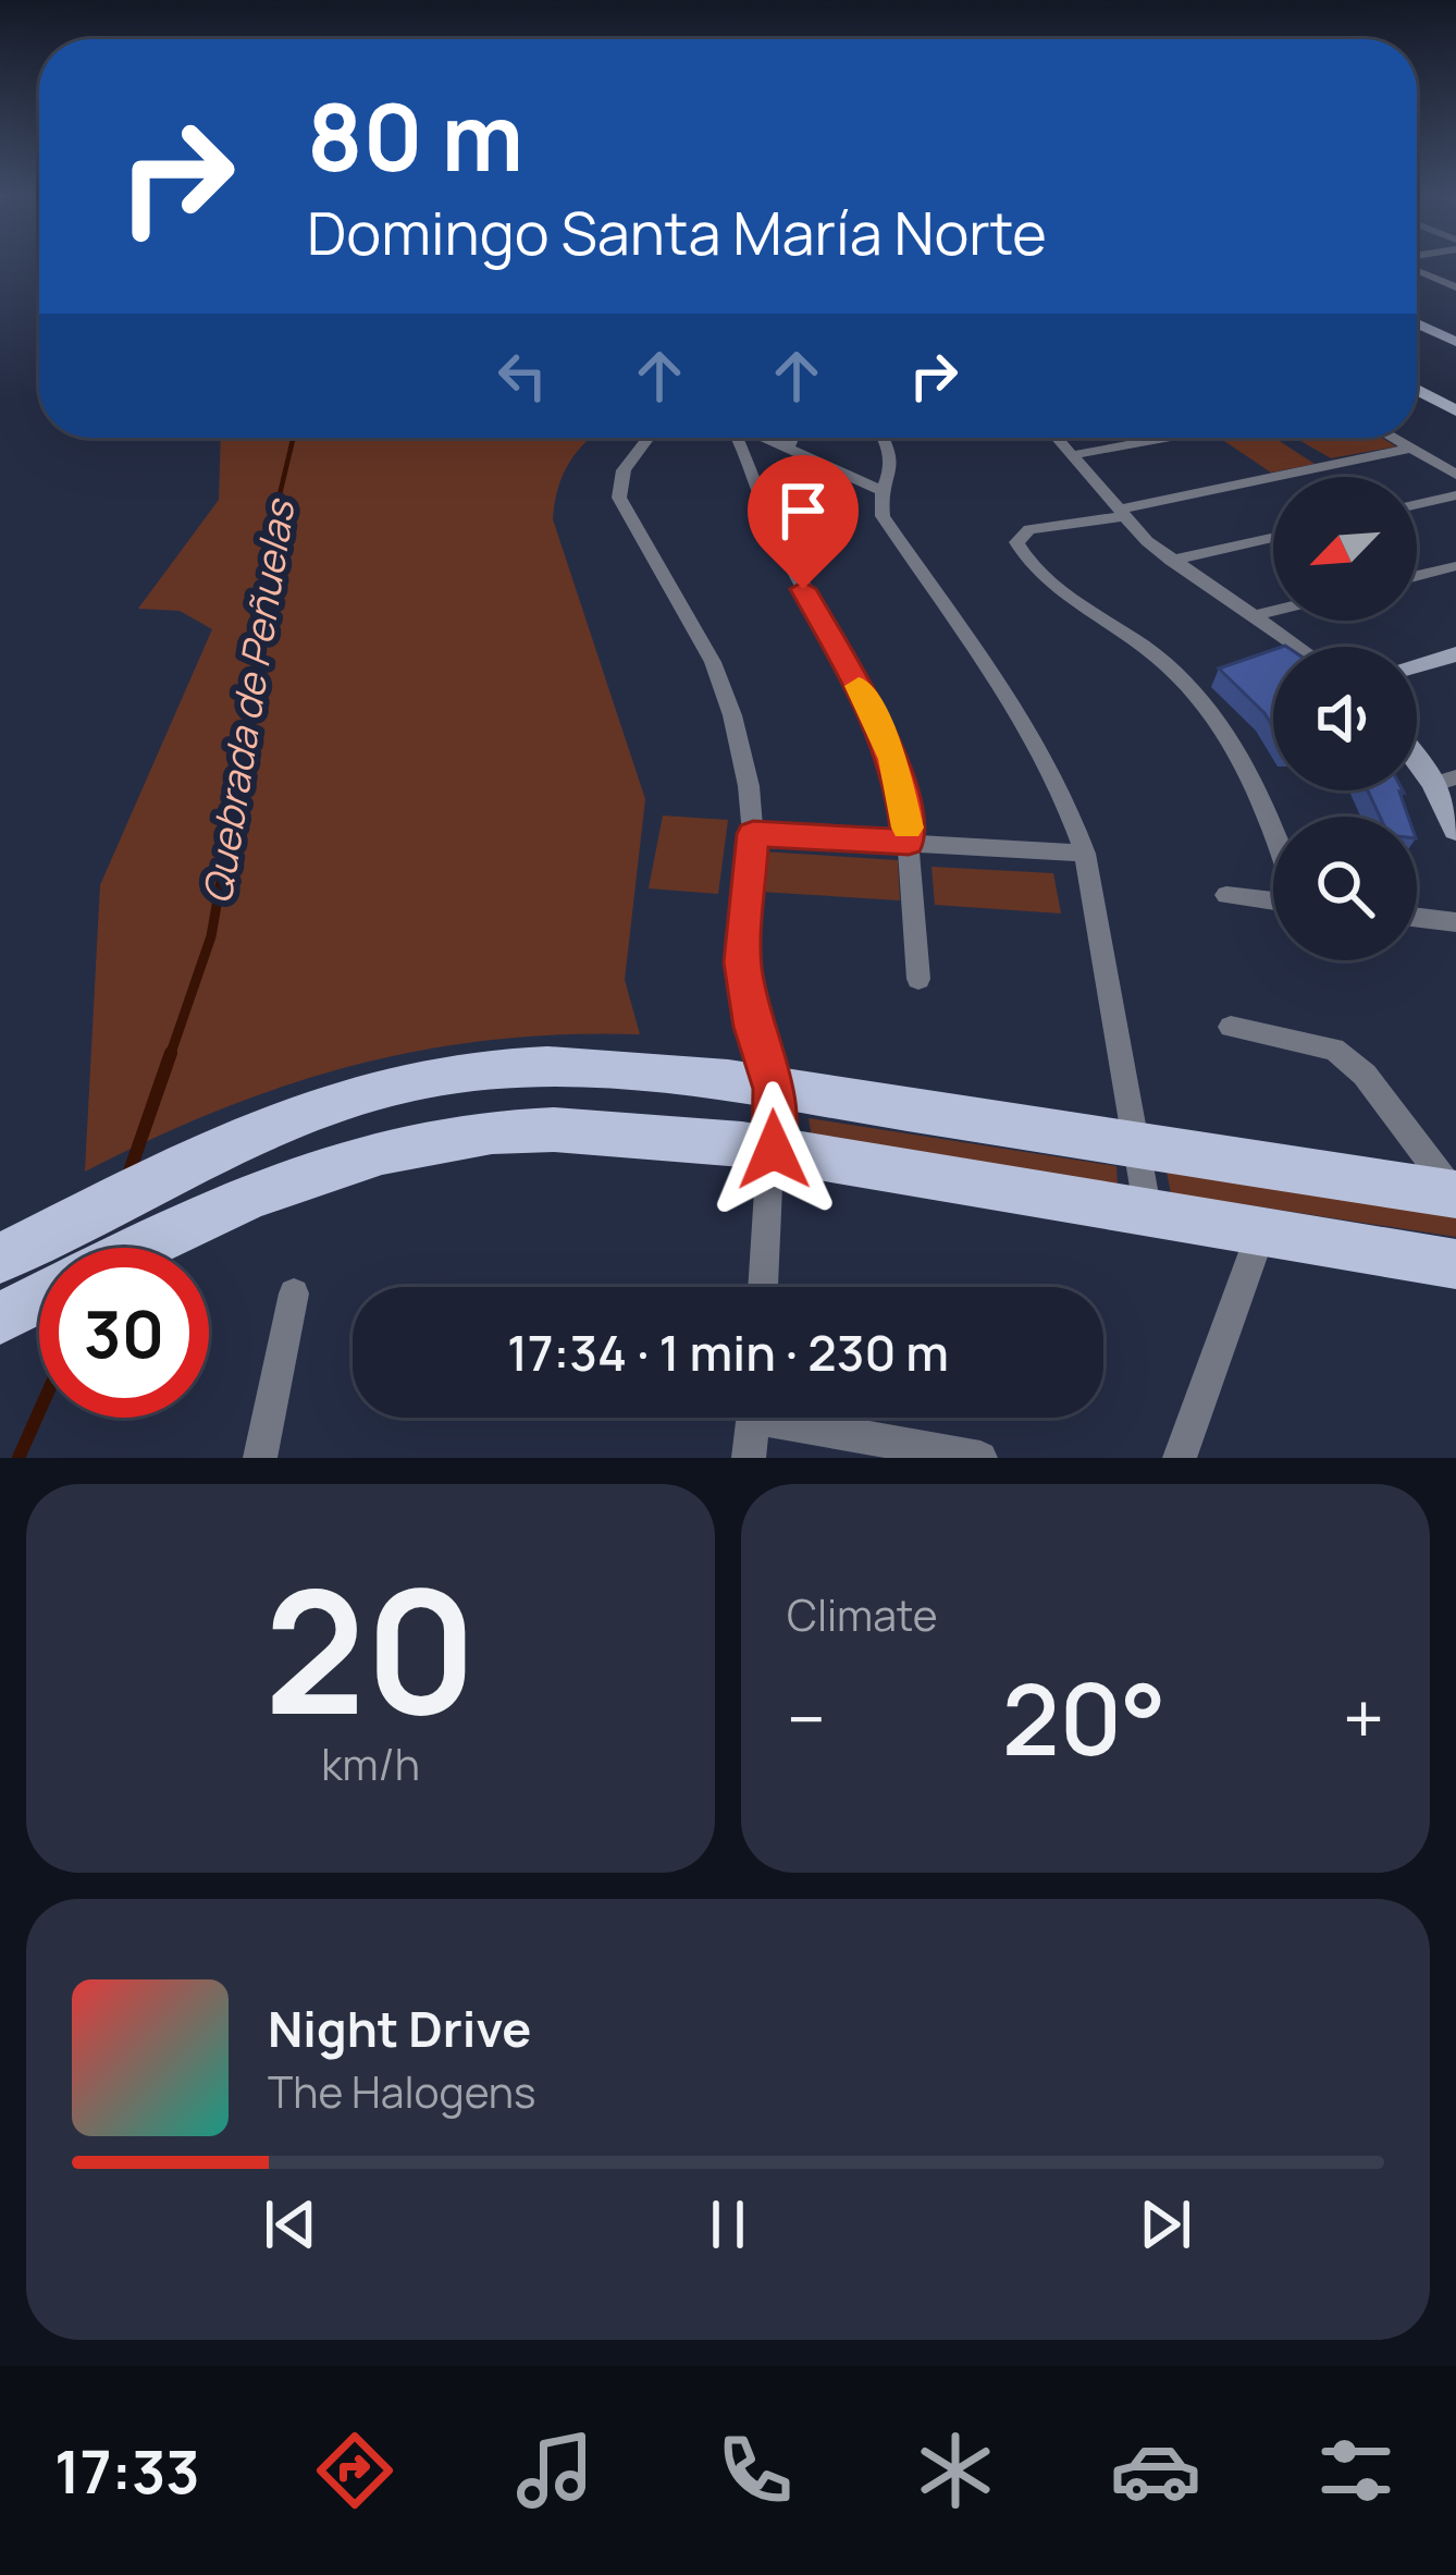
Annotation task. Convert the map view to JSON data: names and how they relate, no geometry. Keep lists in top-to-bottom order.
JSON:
{
  "water": ["Quebrada de Peñuelas"],
  "north": "bottom left",
  "page": {
    "turn": ["80 m", "Domingo Santa María Norte"],
    "limit": "30",
    "trip": "17:34 · 1 min · 230 m",
    "tile": [
      ["20", "km/h"],
      "Climate"
    ],
    "heat": ["−", "20°", "+"],
    "song": ["Night Drive", "The Halogens"],
    "tabs": "17:33"
  }
}
